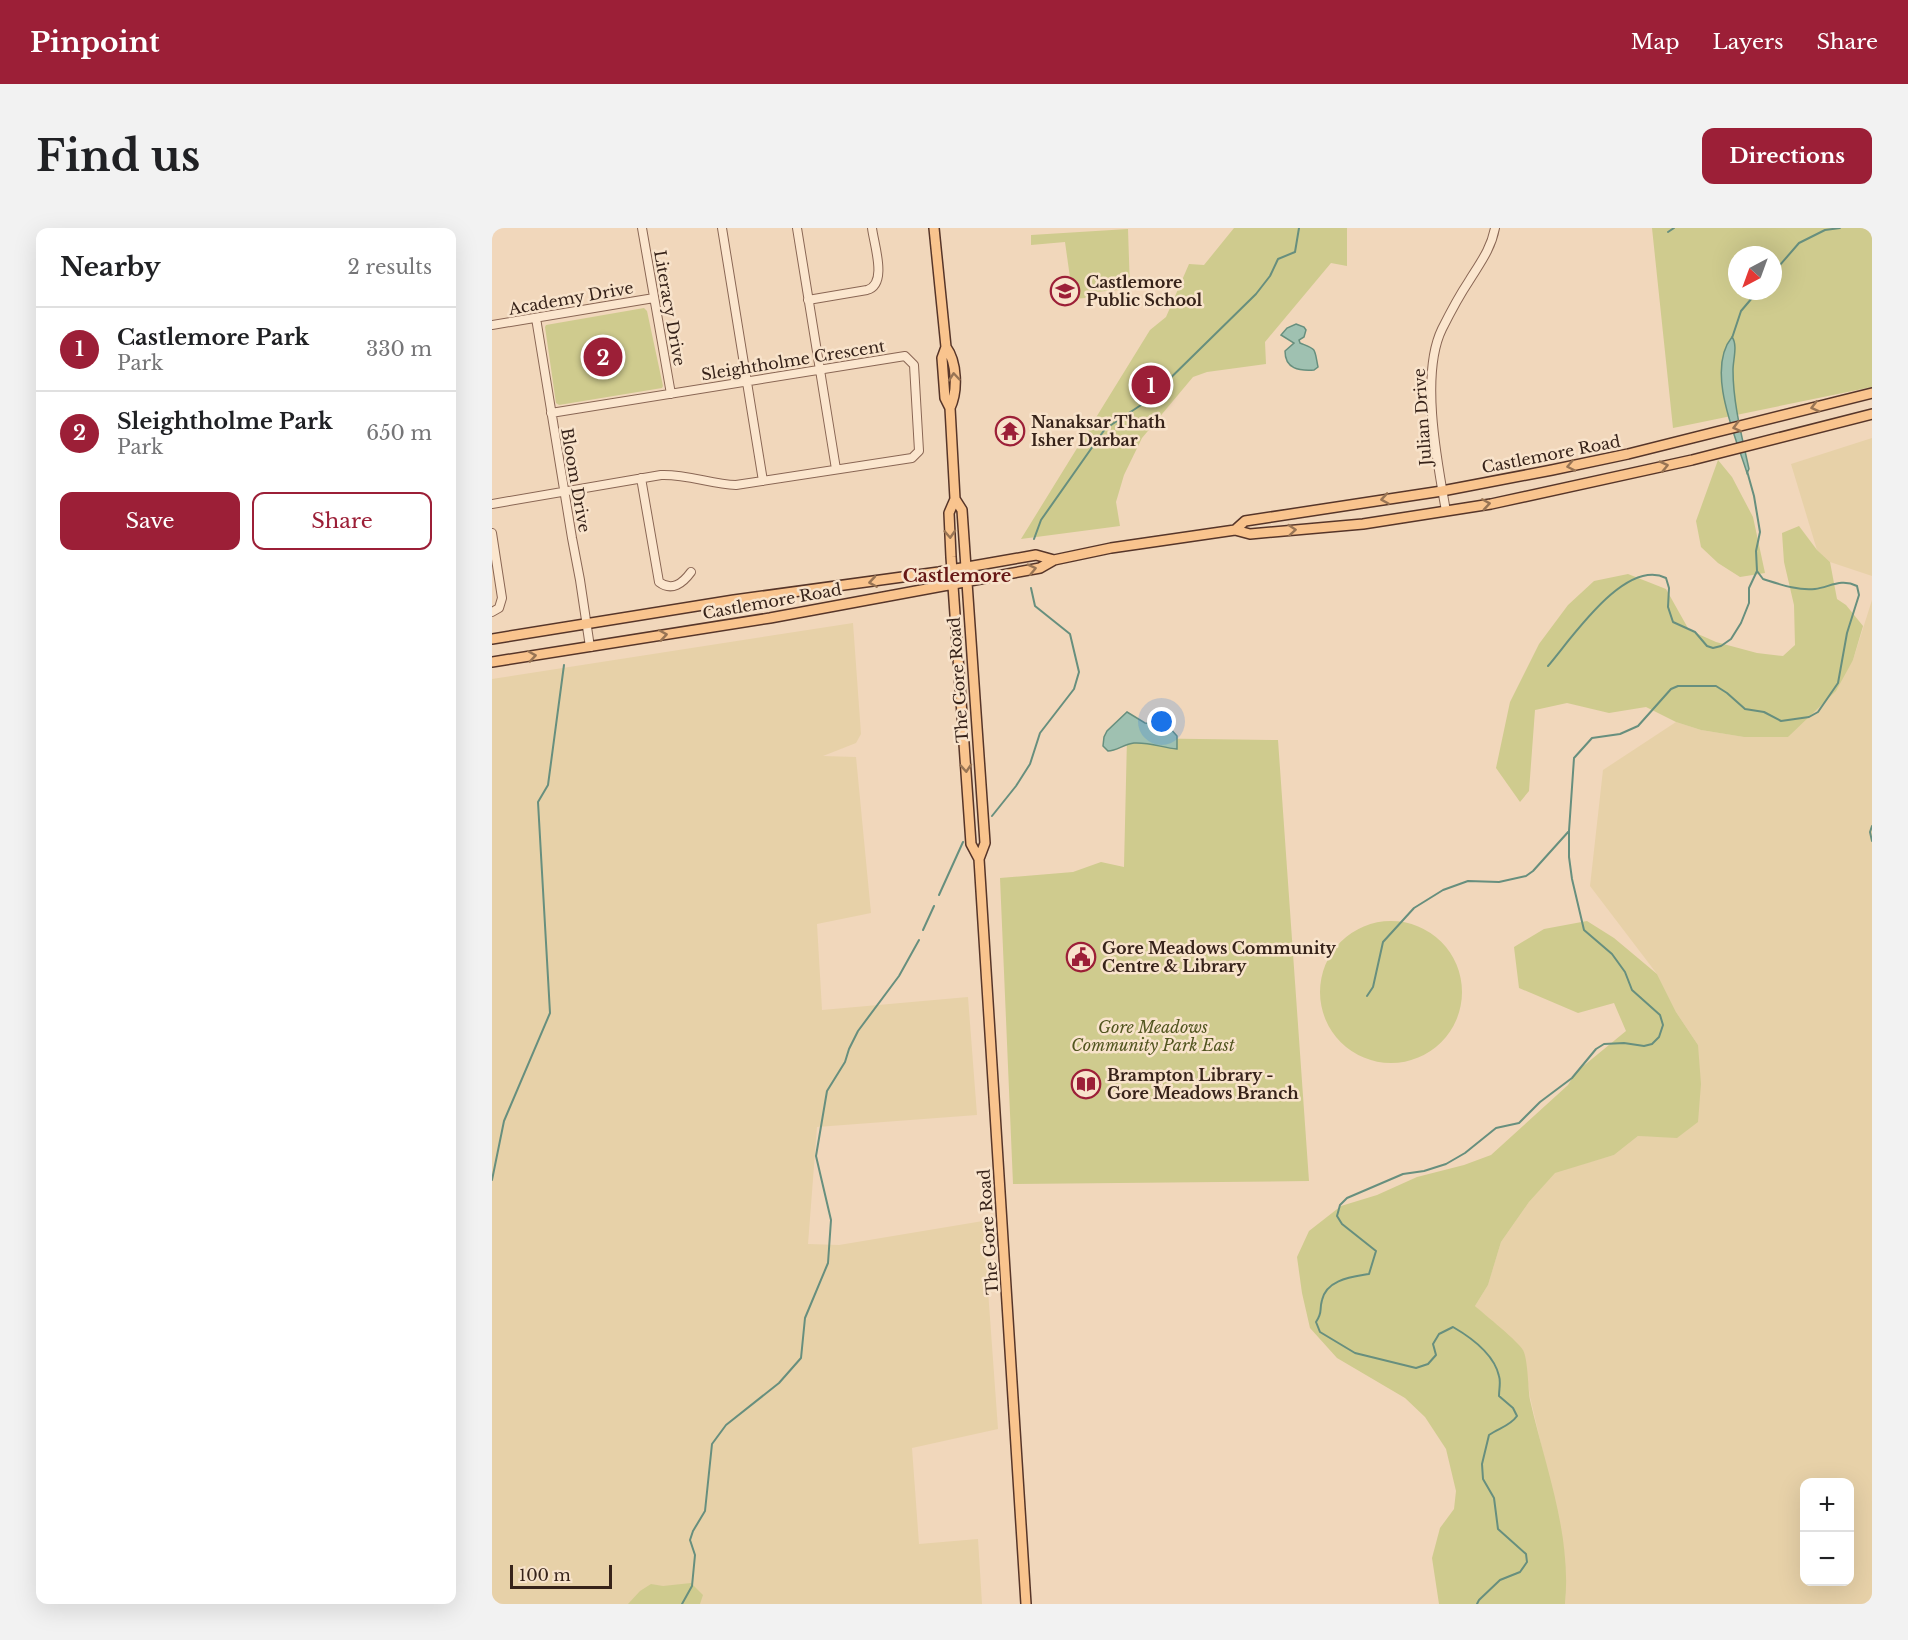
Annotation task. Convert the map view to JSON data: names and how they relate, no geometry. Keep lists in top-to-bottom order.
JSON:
{
  "streets": {
    "main road": ["Castlemore Road", "The Gore Road"],
    "street": [
      "Academy Drive",
      "Literacy Drive",
      "Sleightholme Crescent",
      "Julian Drive",
      "Bloom Drive"
    ]
  },
  "crossings": [
    ["Academy Drive", "Literacy Drive"],
    ["Academy Drive", "Bloom Drive"],
    ["Literacy Drive", "Sleightholme Crescent"],
    ["Sleightholme Crescent", "Bloom Drive"],
    ["Julian Drive", "Castlemore Road"],
    ["Castlemore Road", "Bloom Drive"],
    ["Castlemore Road", "The Gore Road"]
  ],
  "districts": ["Castlemore"],
  "parks": ["Gore Meadows Community Park East"],
  "places": {
    "school or university": ["Castlemore Public School"],
    "temple": ["Nanaksar Thath Isher Darbar"],
    "public building": ["Gore Meadows Community Centre & Library"],
    "library": ["Brampton Library - Gore Meadows Branch"]
  },
  "scale_bar": "100 m",
  "north": "bottom left",
  "page": {
    "header": "Pinpoint",
    "nav": ["Map", "Layers", "Share"],
    "buttons": [
      "Directions",
      ["Save", "Share"]
    ],
    "title": "Find us",
    "heading": ["Nearby", "2 results"],
    "list": [
      {
        "mark": "1",
        "name": "Castlemore Park",
        "note": "Park",
        "value": "330 m"
      },
      {
        "mark": "2",
        "name": "Sleightholme Park",
        "note": "Park",
        "value": "650 m"
      }
    ],
    "pins": ["2", "1"],
    "map_buttons": ["+", "−"],
    "scale": "100 m"
  }
}
